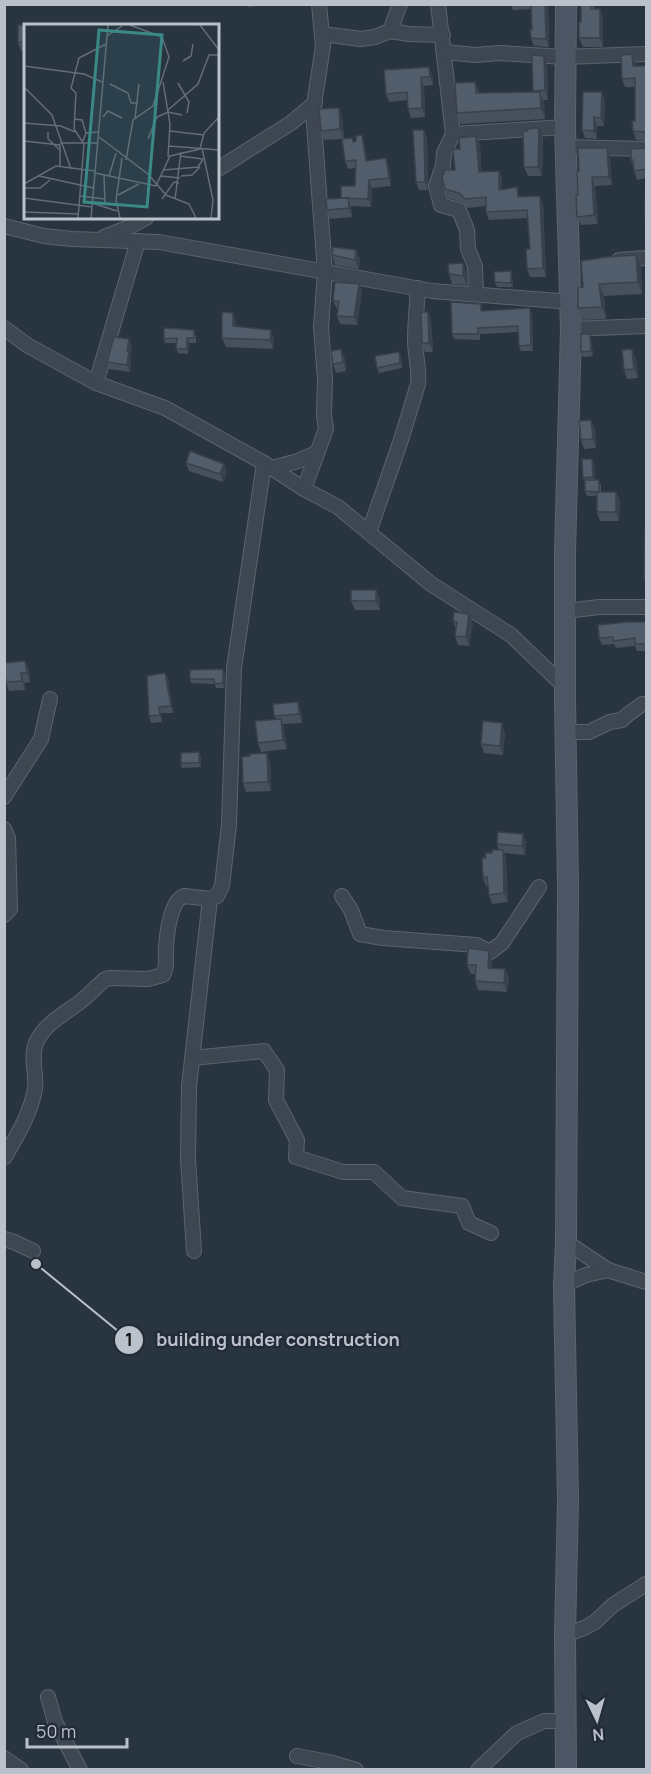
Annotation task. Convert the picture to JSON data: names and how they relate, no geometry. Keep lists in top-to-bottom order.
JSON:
{
  "places": ["building under construction"],
  "scale_bar": "50 m",
  "north": "bottom"
}
